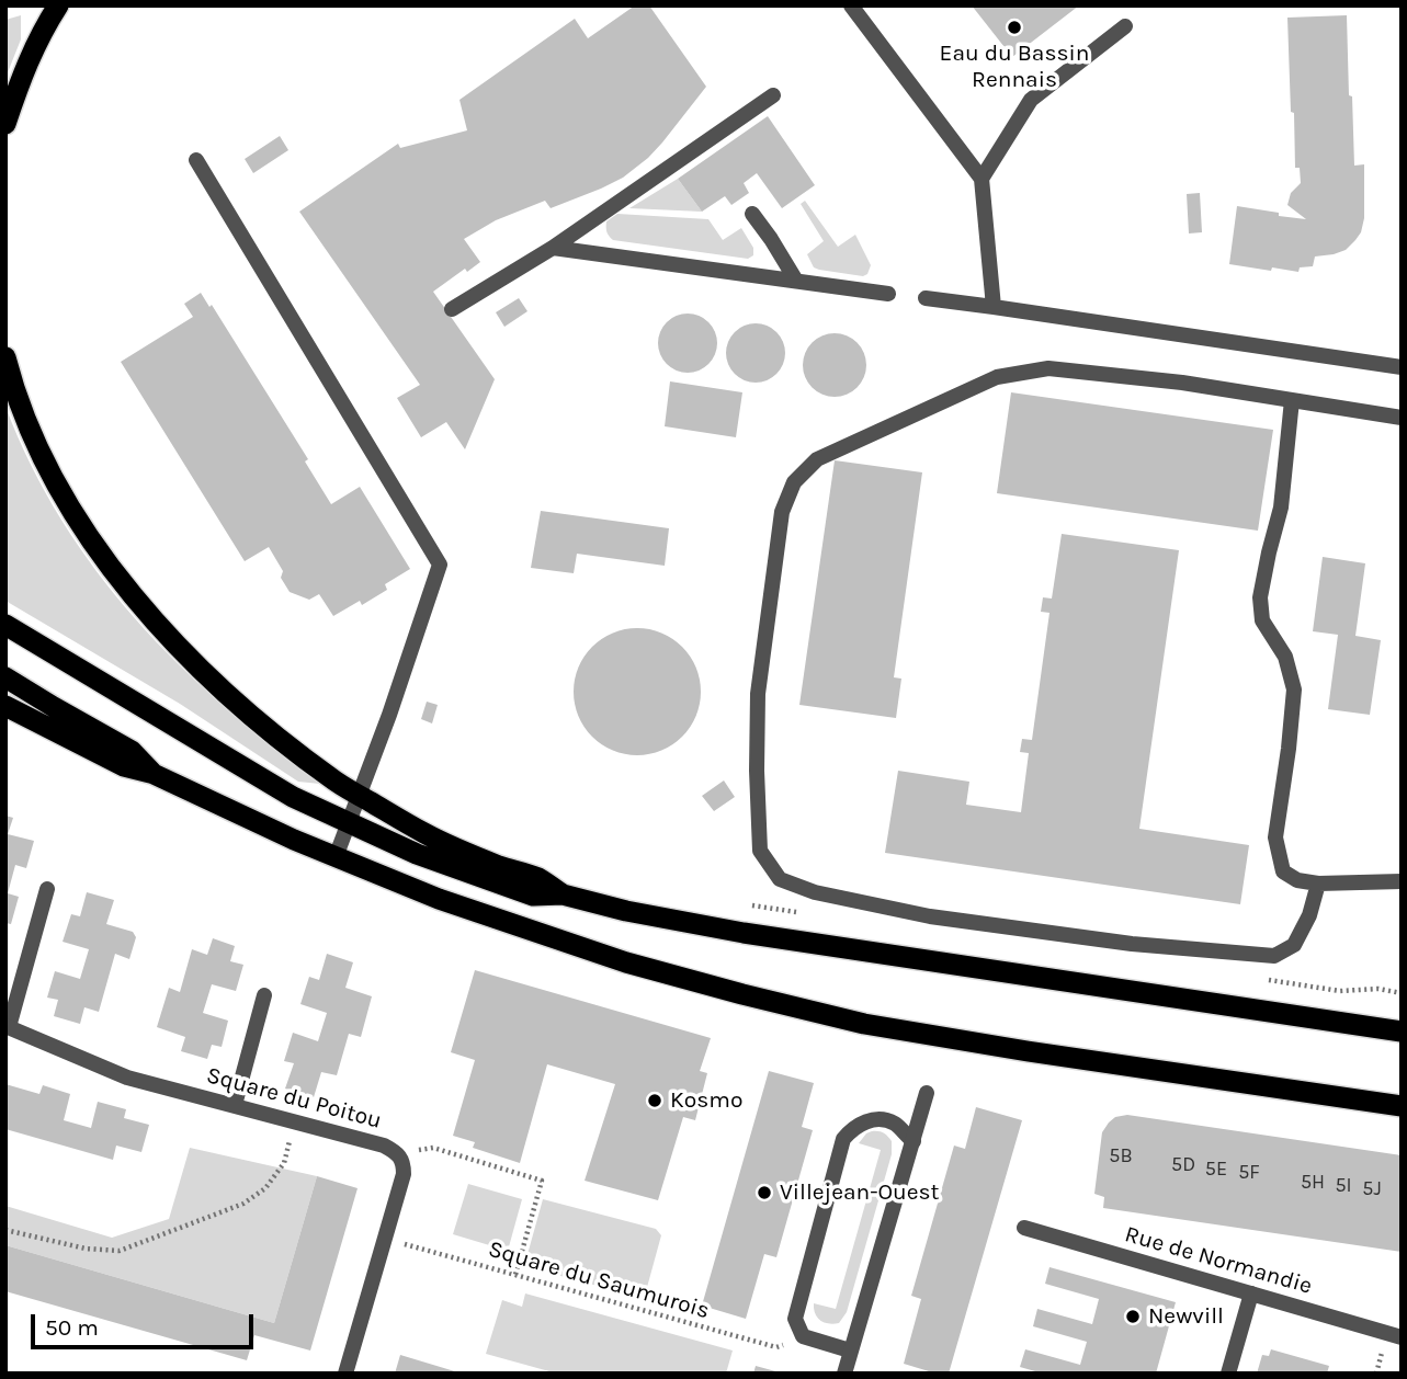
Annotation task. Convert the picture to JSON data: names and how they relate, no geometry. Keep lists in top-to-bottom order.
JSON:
{
  "streets": {
    "street": ["Square du Poitou", "Rue de Normandie"],
    "path": ["Square du Saumurois"]
  },
  "crossings": [
    ["Square du Poitou", "Square du Saumurois"]
  ],
  "places": [
    "Eau du Bassin Rennais",
    "Kosmo",
    "Villejean-Ouest",
    "Newvill"
  ],
  "house_numbers": [
    "5B",
    "5D",
    "5E",
    "5F",
    "5H",
    "5I",
    "5J"
  ],
  "scale_bar": "50 m"
}
